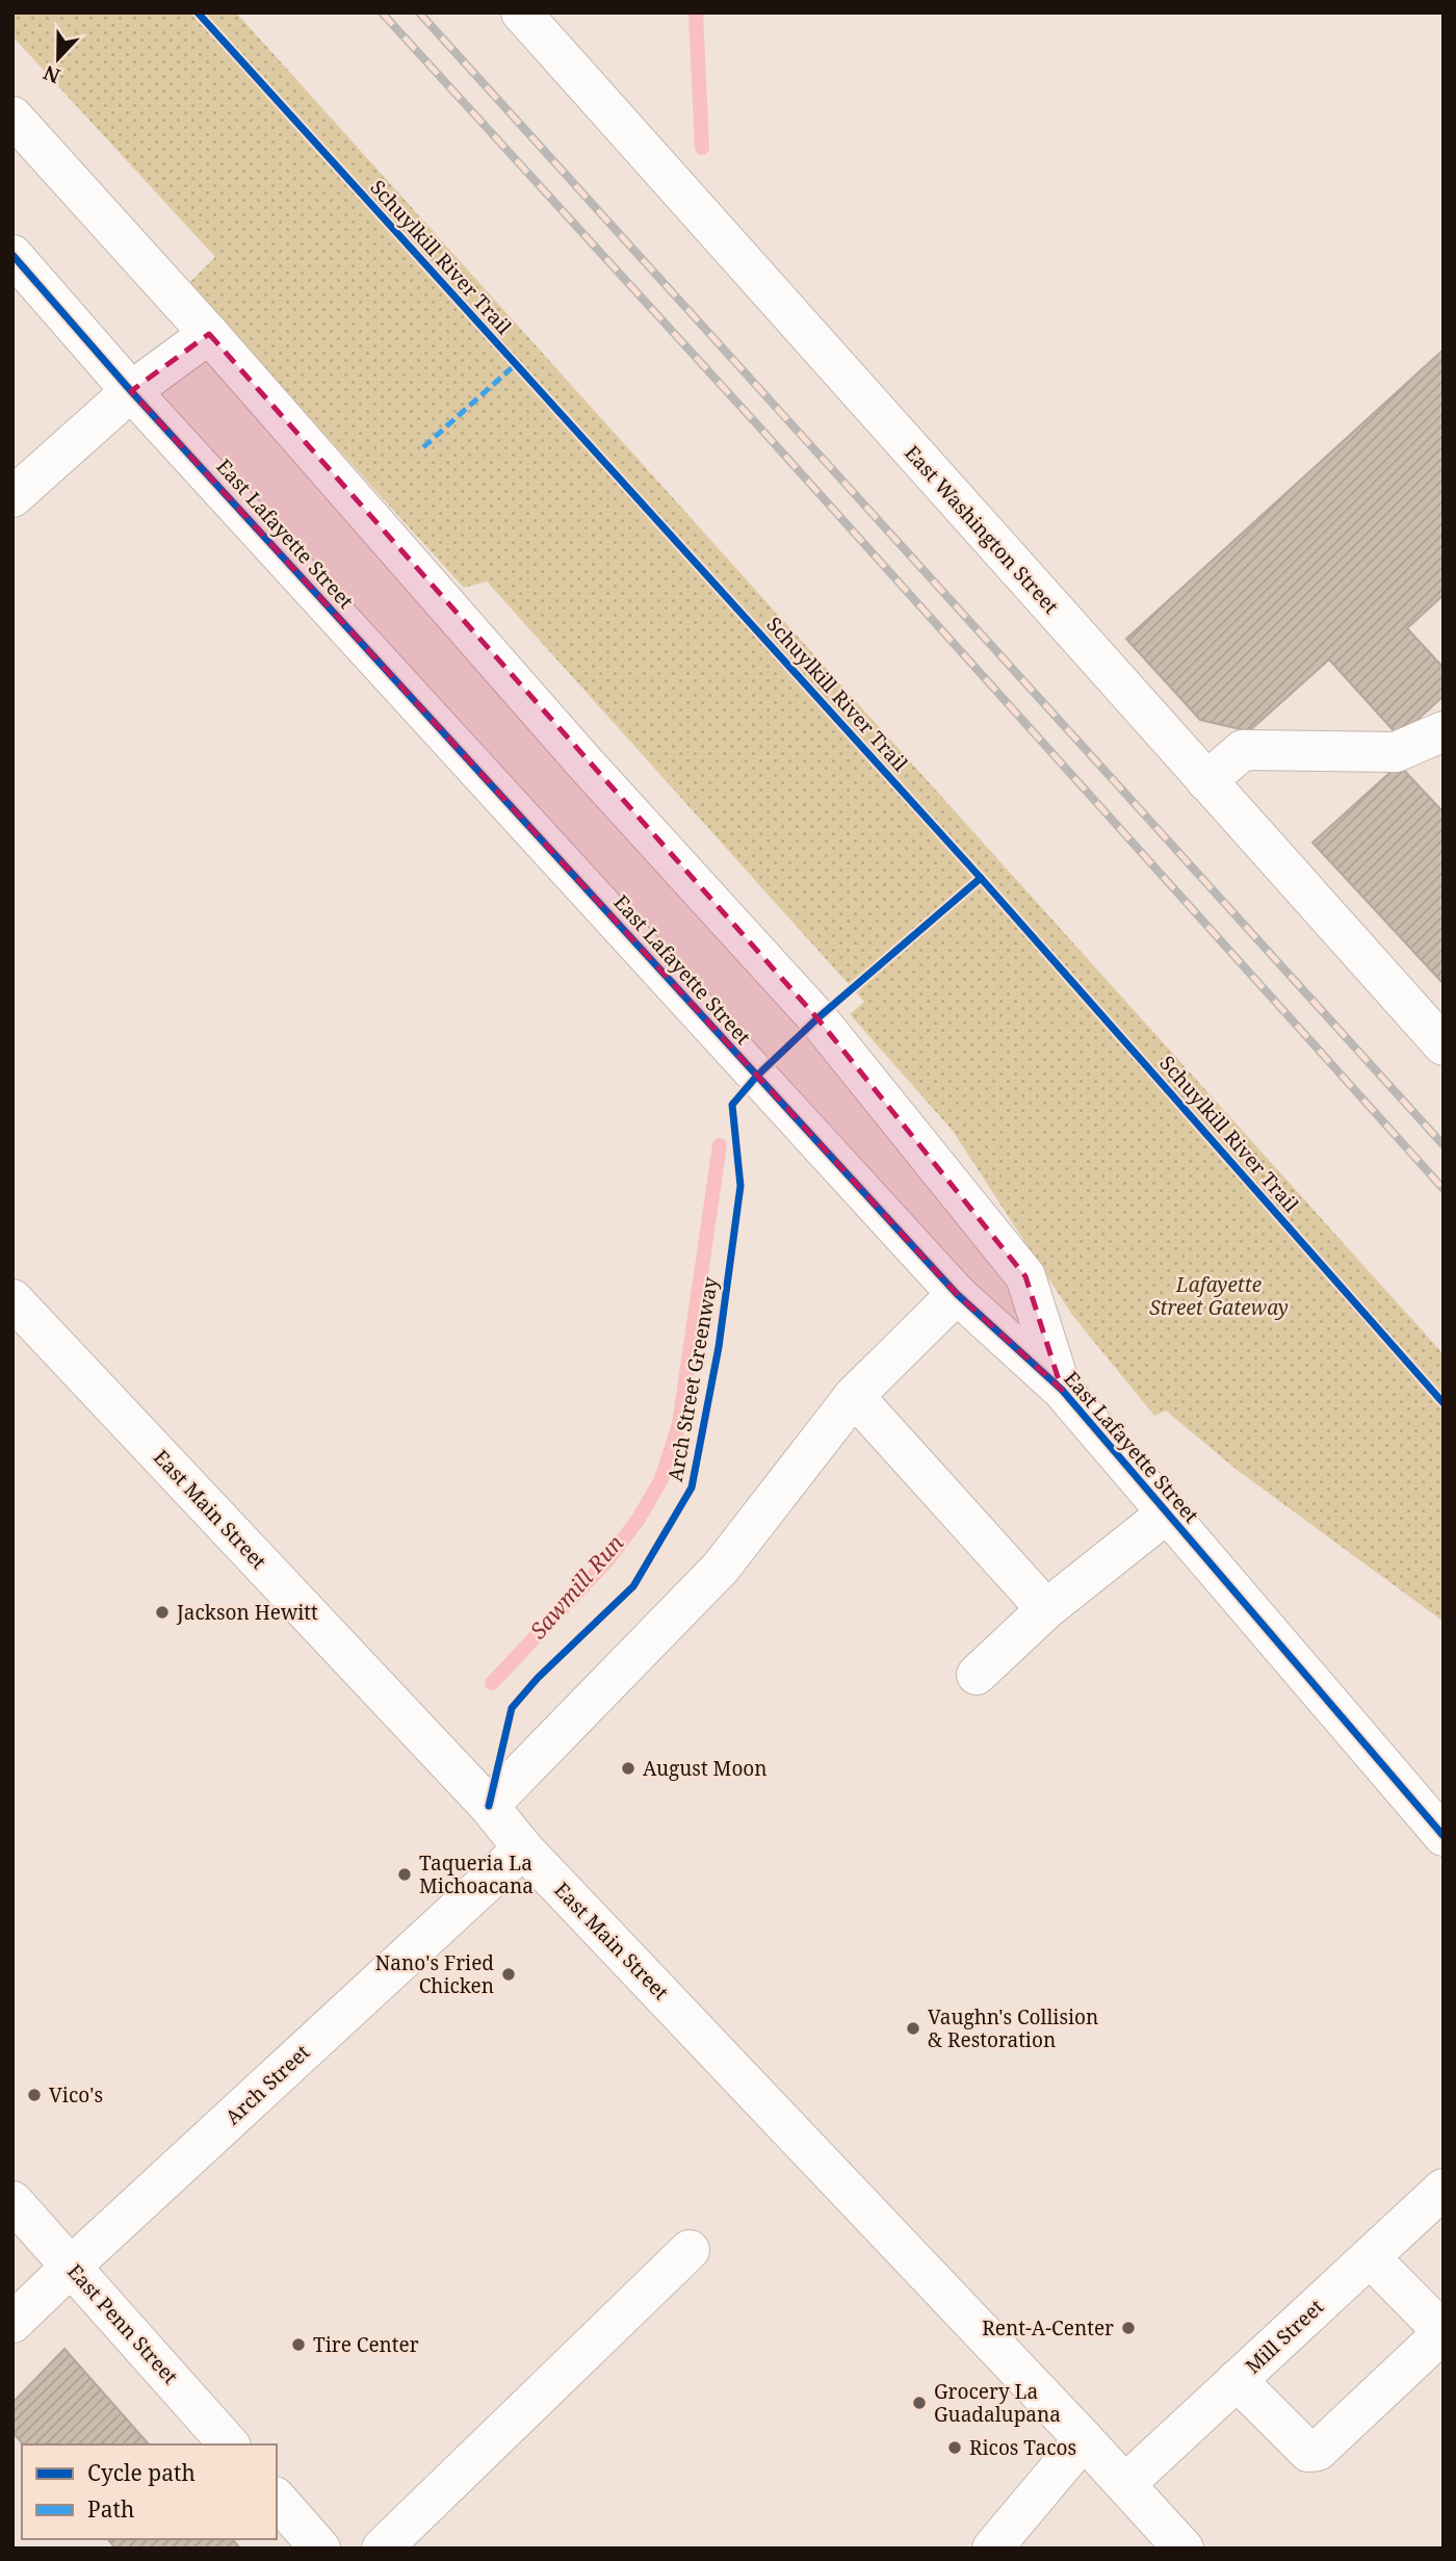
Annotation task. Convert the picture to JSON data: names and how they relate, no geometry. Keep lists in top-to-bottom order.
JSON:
{
  "streets": {
    "street": [
      "East Washington Street",
      "East Lafayette Street",
      "East Main Street",
      "Arch Street",
      "East Penn Street",
      "Mill Street"
    ],
    "cycle path": ["Schuylkill River Trail", "Arch Street Greenway"]
  },
  "crossings": [
    ["East Main Street", "Arch Street"],
    ["East Main Street", "Mill Street"],
    ["Arch Street", "East Penn Street"]
  ],
  "water": ["Sawmill Run"],
  "parks": ["Lafayette Street Gateway"],
  "places": [
    "Jackson Hewitt",
    "August Moon",
    "Taqueria La Michoacana",
    "Nano's Fried Chicken",
    "Vaughn's Collision & Restoration",
    "Vico's",
    "Rent-A-Center",
    "Tire Center",
    "Grocery La Guadalupana",
    "Ricos Tacos"
  ],
  "legend": ["Cycle path", "Path"],
  "north": "bottom"
}
